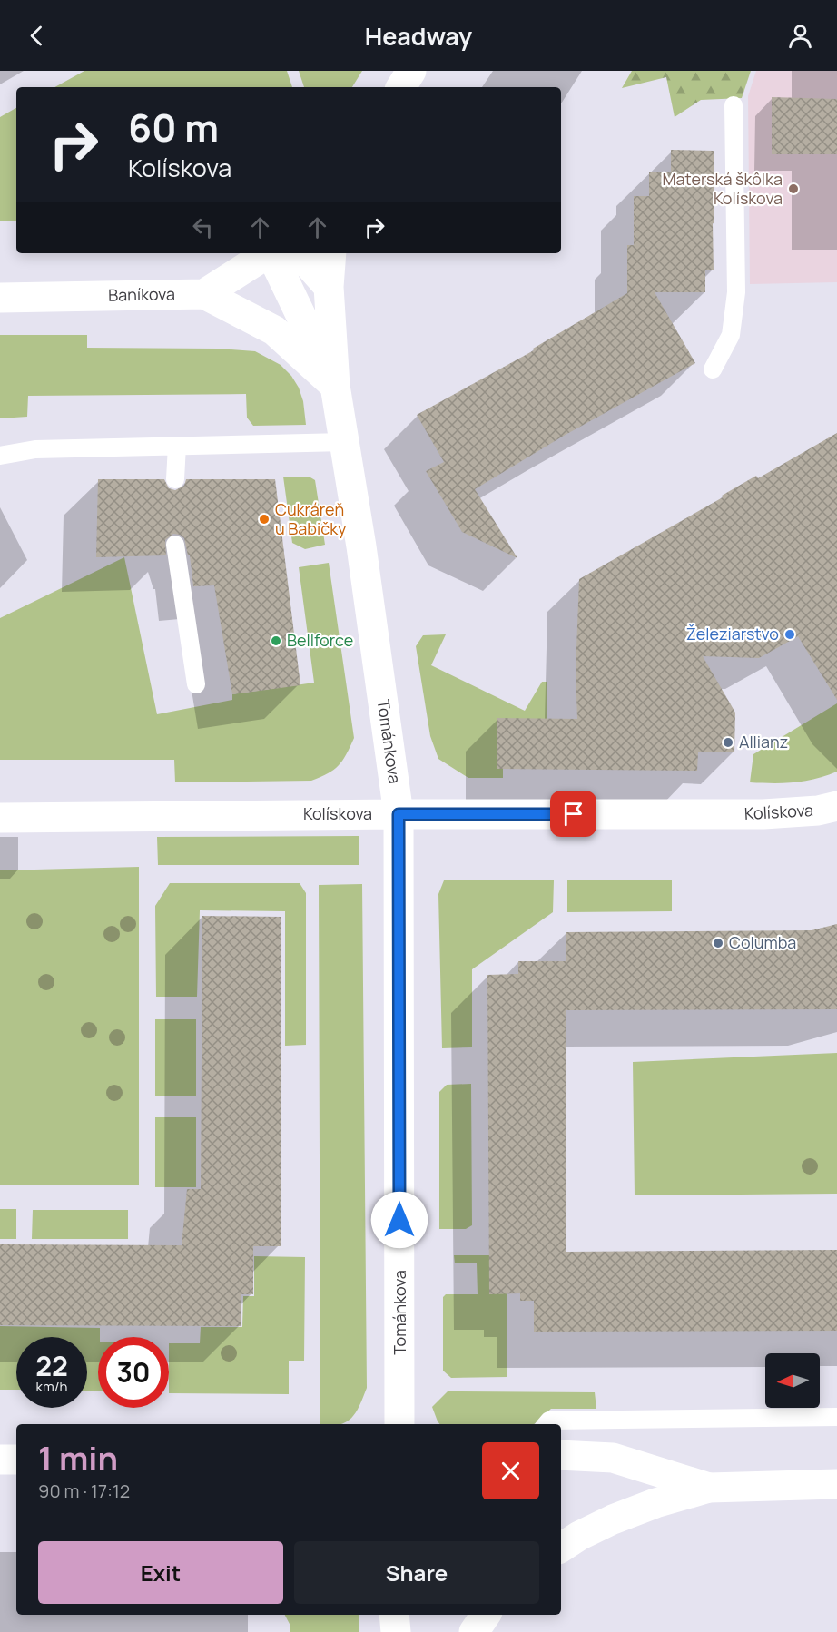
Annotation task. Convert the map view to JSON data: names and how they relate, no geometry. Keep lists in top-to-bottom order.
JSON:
{
  "streets": {
    "street": ["Baníkova", "Tománkova", "Kolískova"]
  },
  "crossings": [
    ["Tománkova", "Kolískova"]
  ],
  "places": [
    "Materská škôlka Kolískova",
    "Cukráreň u Babičky",
    "Železiarstvo",
    "Bellforce",
    "Allianz",
    "Columba"
  ],
  "north": "left",
  "page": {
    "header": "Headway",
    "turn": ["60 m", "Kolískova"],
    "speed": "22 km/h",
    "limit": "30",
    "heading": ["1 min", "90 m · 17:12"],
    "buttons": ["Exit", "Share"]
  }
}
